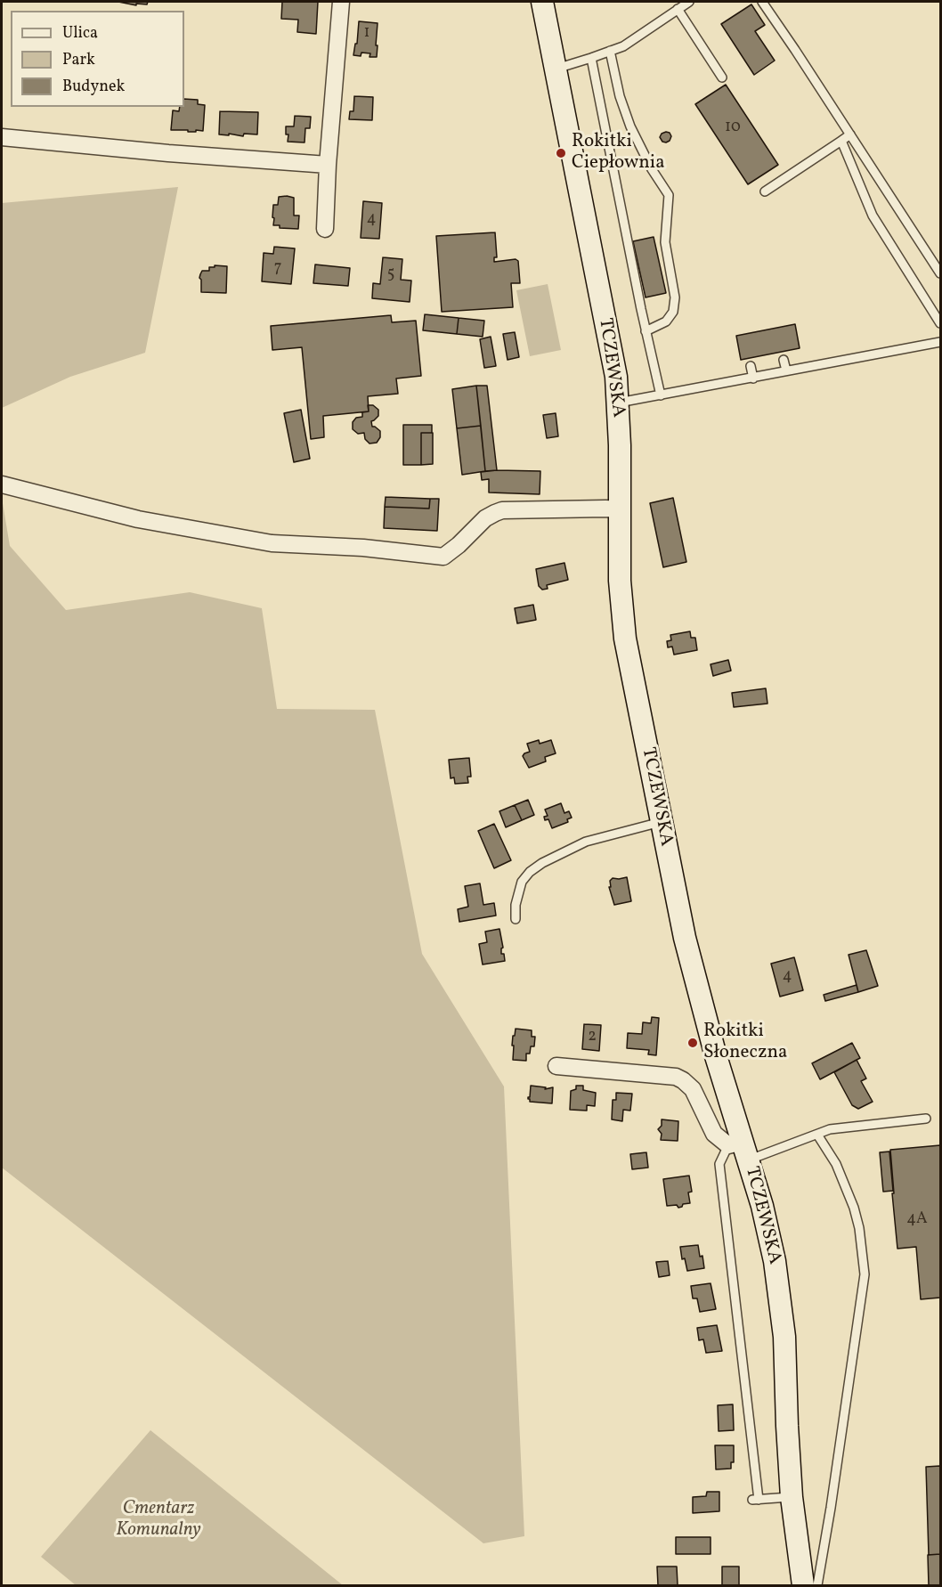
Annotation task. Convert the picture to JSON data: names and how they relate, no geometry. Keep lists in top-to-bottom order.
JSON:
{
  "streets": {
    "street": ["TCZEWSKA"]
  },
  "parks": ["Cmentarz Komunalny"],
  "places": ["Rokitki Ciepłownia", "Rokitki Słoneczna"],
  "house_numbers": [
    "1",
    "10",
    "4",
    "7",
    "5",
    "4",
    "2",
    "4A"
  ],
  "legend": ["Ulica", "Park", "Budynek"]
}
